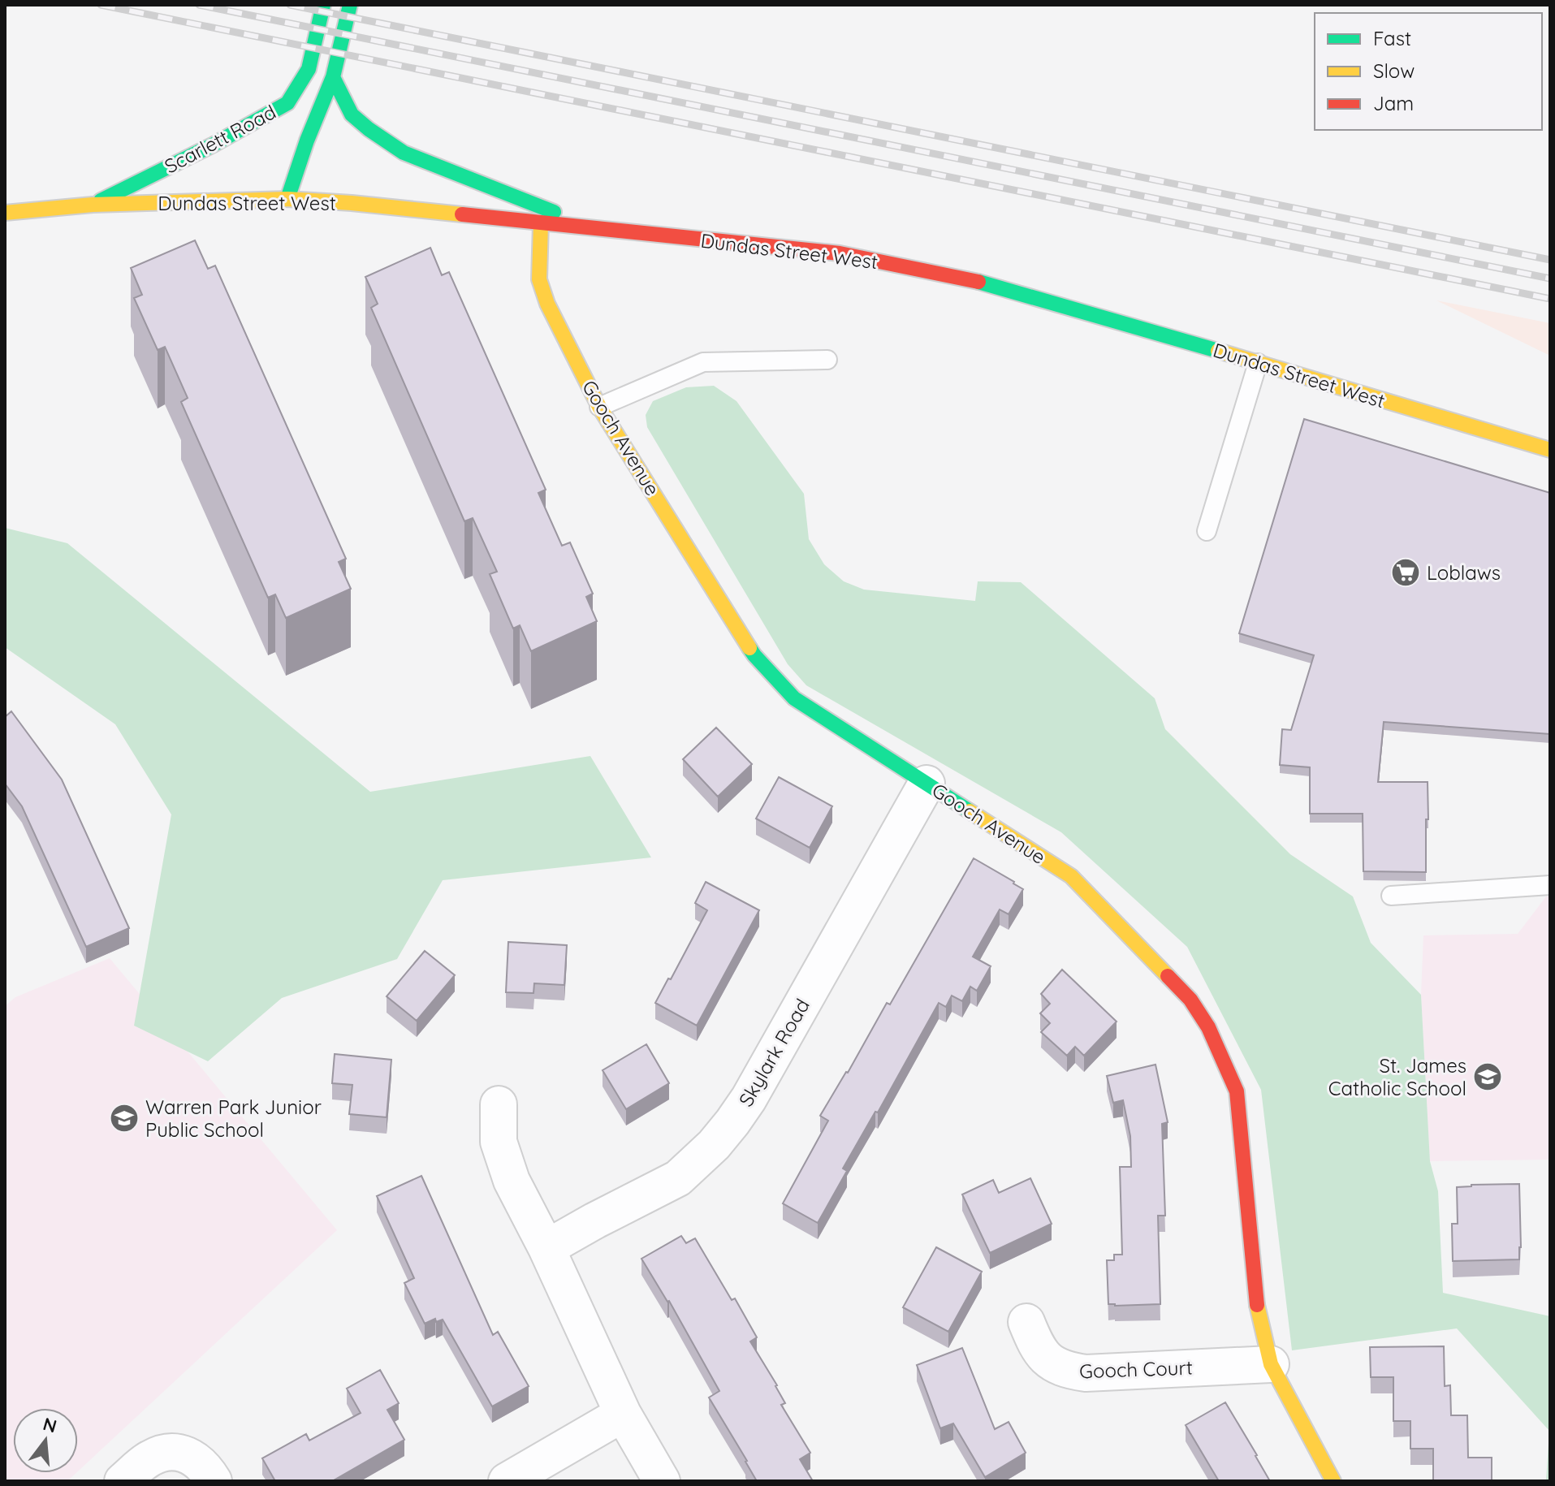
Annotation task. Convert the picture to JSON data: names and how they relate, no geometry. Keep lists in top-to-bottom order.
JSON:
{
  "streets": {
    "main road": ["Scarlett Road", "Dundas Street West", "Gooch Avenue"],
    "street": ["Skylark Road", "Gooch Court"]
  },
  "crossings": [
    ["Scarlett Road", "Dundas Street West"],
    ["Dundas Street West", "Gooch Avenue"],
    ["Gooch Avenue", "Skylark Road"],
    ["Gooch Avenue", "Gooch Court"]
  ],
  "places": {
    "supermarket": ["Loblaws"],
    "school or university": ["St. James Catholic School", "Warren Park Junior Public School"]
  },
  "legend": ["Fast", "Slow", "Jam"],
  "north": "top"
}
